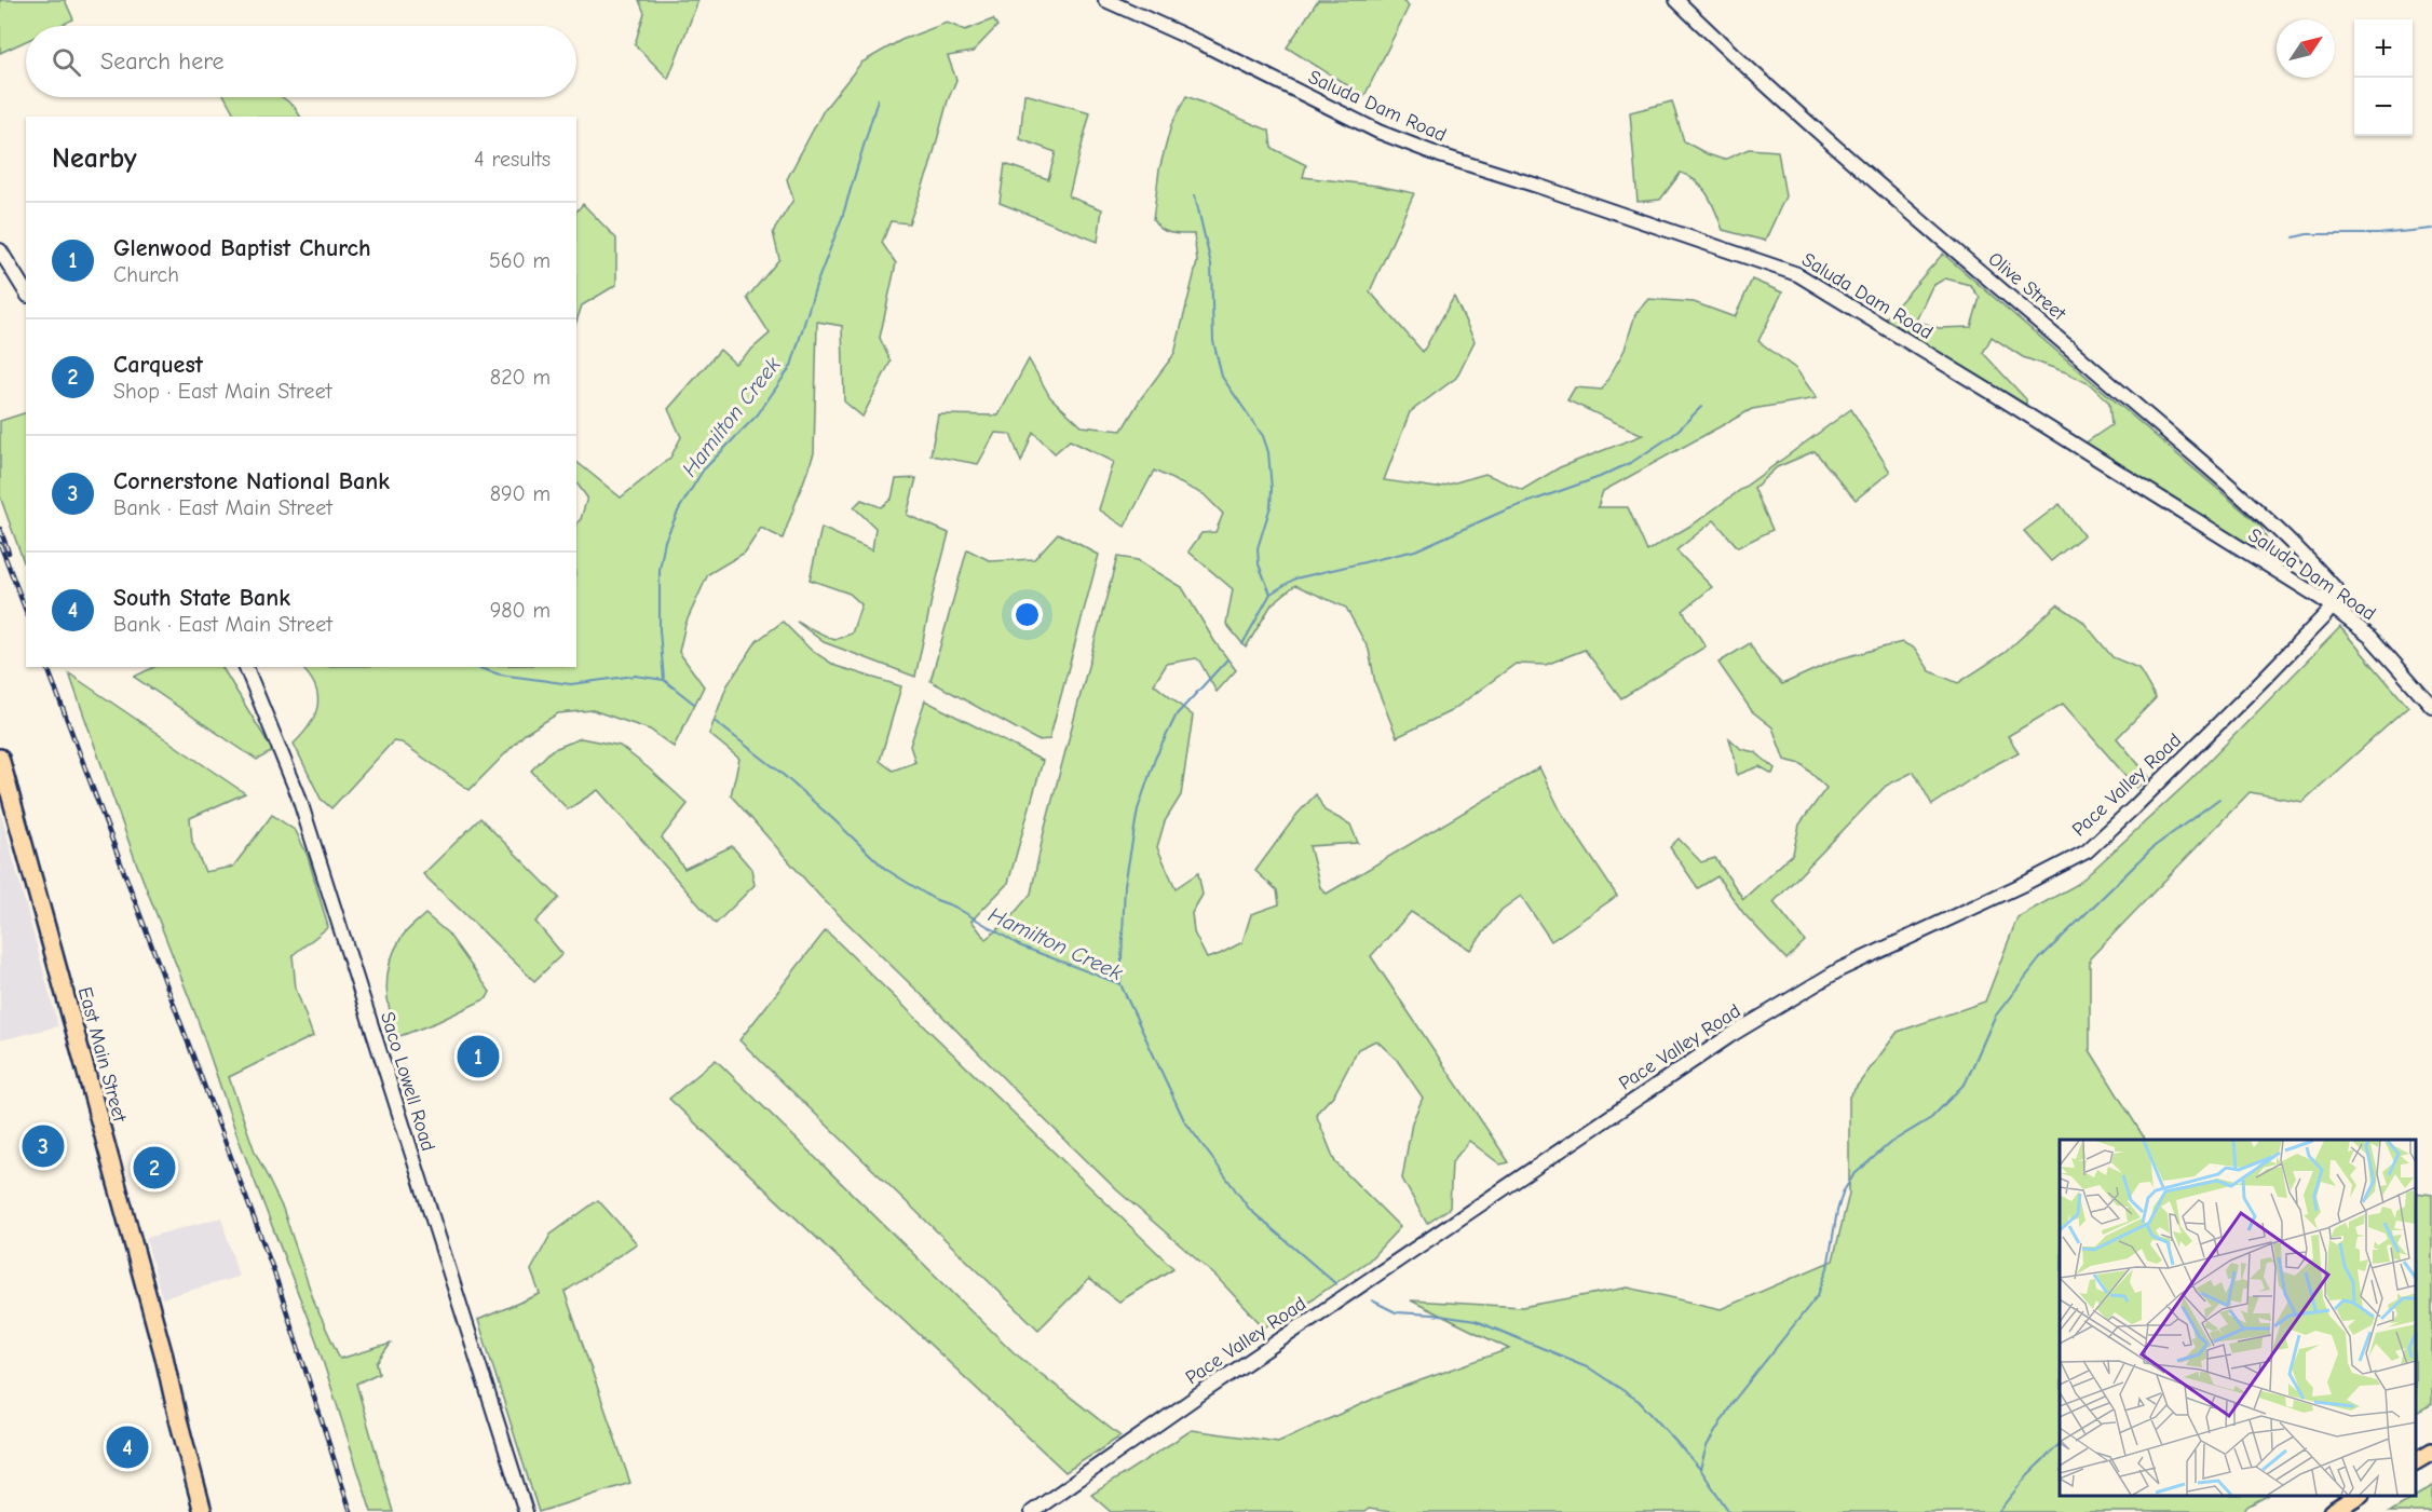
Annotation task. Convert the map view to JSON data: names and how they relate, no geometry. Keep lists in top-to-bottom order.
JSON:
{
  "streets": {
    "main road": ["East Main Street"],
    "street": [
      "Saluda Dam Road",
      "Olive Street",
      "Pace Valley Road",
      "Saco Lowell Road"
    ]
  },
  "crossings": [
    ["Saluda Dam Road", "Olive Street"],
    ["Saluda Dam Road", "Pace Valley Road"],
    ["Olive Street", "Pace Valley Road"]
  ],
  "water": ["Hamilton Creek"],
  "north": "top right",
  "page": {
    "map_buttons": ["+", "−"],
    "search": "Search here",
    "heading": ["Nearby", "4 results"],
    "list": [
      {
        "mark": "1",
        "name": "Glenwood Baptist Church",
        "note": "Church",
        "value": "560 m"
      },
      {
        "mark": "2",
        "name": "Carquest",
        "note": "Shop · East Main Street",
        "value": "820 m"
      },
      {
        "mark": "3",
        "name": "Cornerstone National Bank",
        "note": "Bank · East Main Street",
        "value": "890 m"
      },
      {
        "mark": "4",
        "name": "South State Bank",
        "note": "Bank · East Main Street",
        "value": "980 m"
      }
    ],
    "pins": [
      "1",
      "3",
      "2",
      "4"
    ]
  }
}
